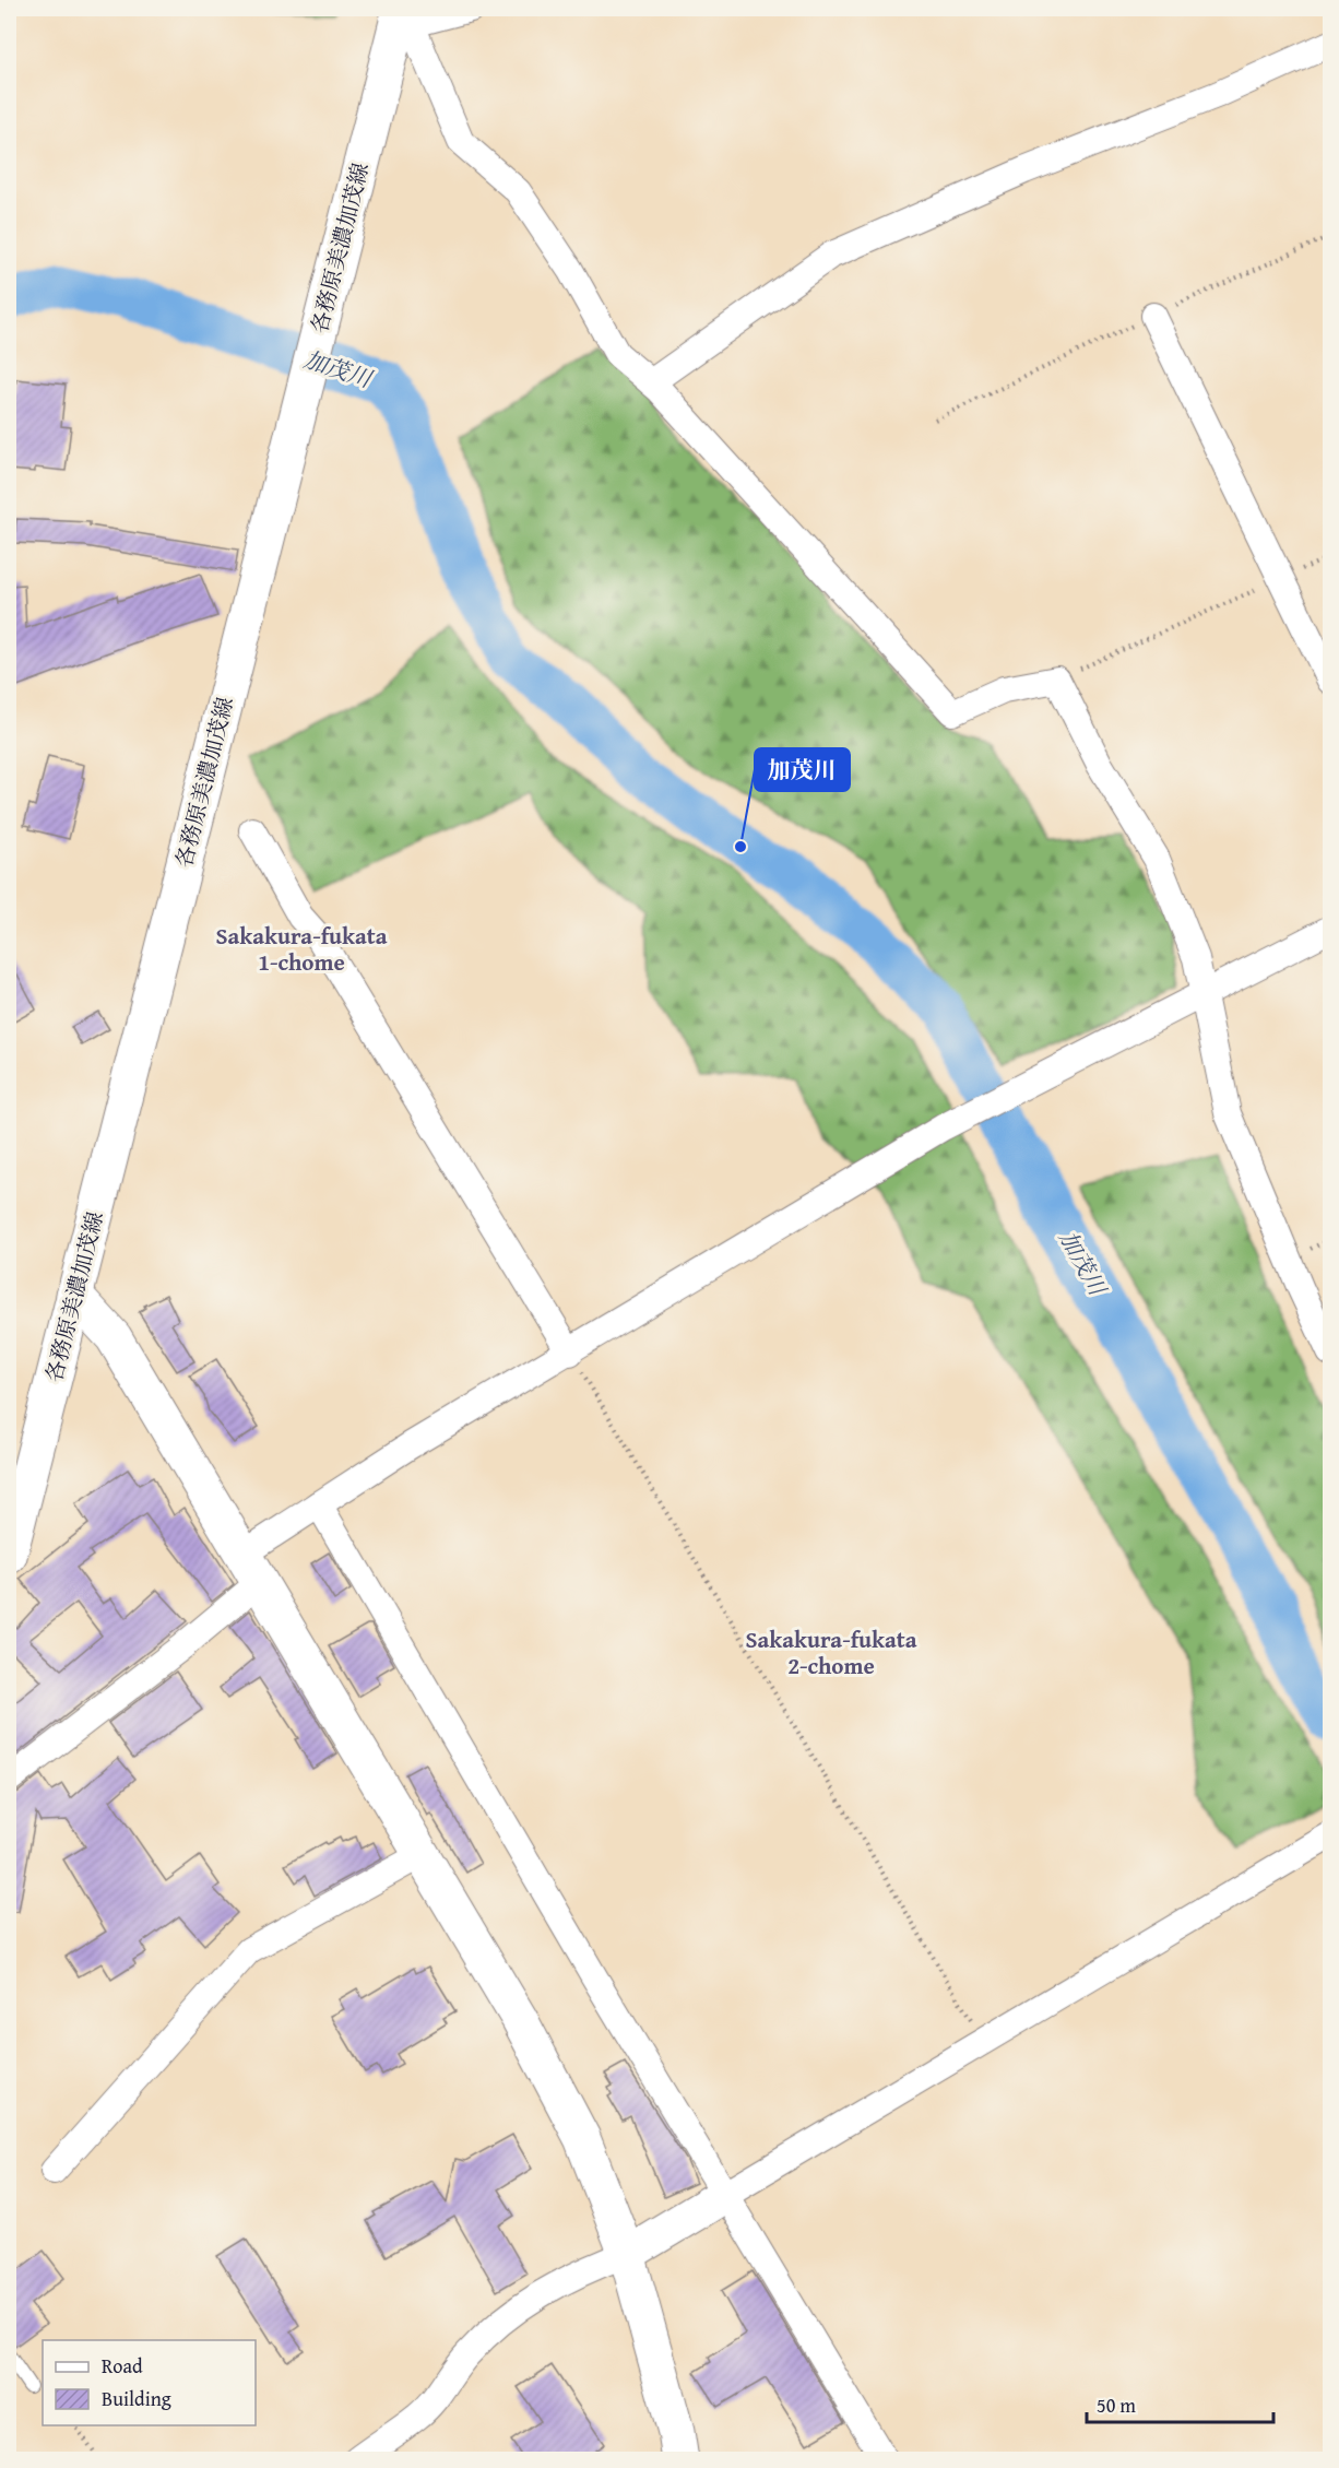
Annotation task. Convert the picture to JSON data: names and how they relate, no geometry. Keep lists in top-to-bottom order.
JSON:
{
  "streets": {
    "main road": ["各務原美濃加茂線"]
  },
  "districts": ["Sakakura-fukata 1-chome", "Sakakura-fukata 2-chome"],
  "water": ["加茂川"],
  "places": ["加茂川"],
  "legend": ["Road", "Building"],
  "scale_bar": "50 m"
}
